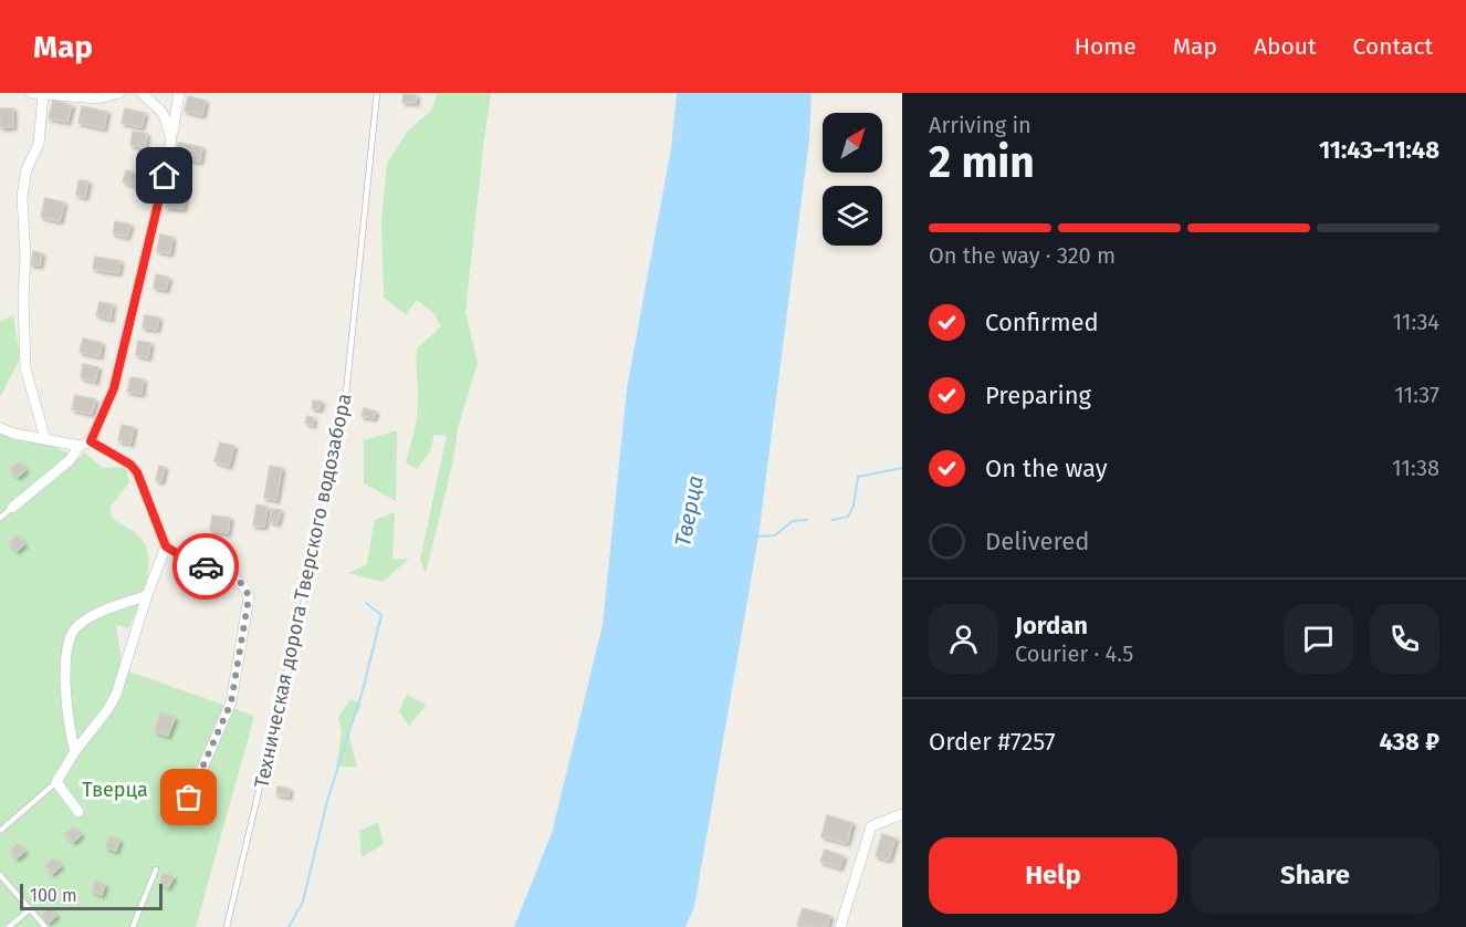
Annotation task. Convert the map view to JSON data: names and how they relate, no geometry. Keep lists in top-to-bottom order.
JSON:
{
  "streets": {
    "lane": ["Техническая дорога Тверского водозабора"]
  },
  "water": ["Тверца"],
  "parks": ["Тверца"],
  "scale_bar": "100 m",
  "north": "top right",
  "page": {
    "header": "Map",
    "nav": [
      "Home",
      "Map",
      "About",
      "Contact"
    ],
    "heading": ["2 min", "Arriving in", "11:43–11:48"],
    "panel": [
      "Jordan",
      "Courier · 4.5",
      "Order #7257",
      "438 ₽"
    ],
    "bar": "On the way · 320 m",
    "list": [
      ["Confirmed", "11:34"],
      ["Preparing", "11:37"],
      ["On the way", "11:38"],
      "Delivered"
    ],
    "buttons": ["Help", "Share"],
    "scale": "100 m"
  }
}
